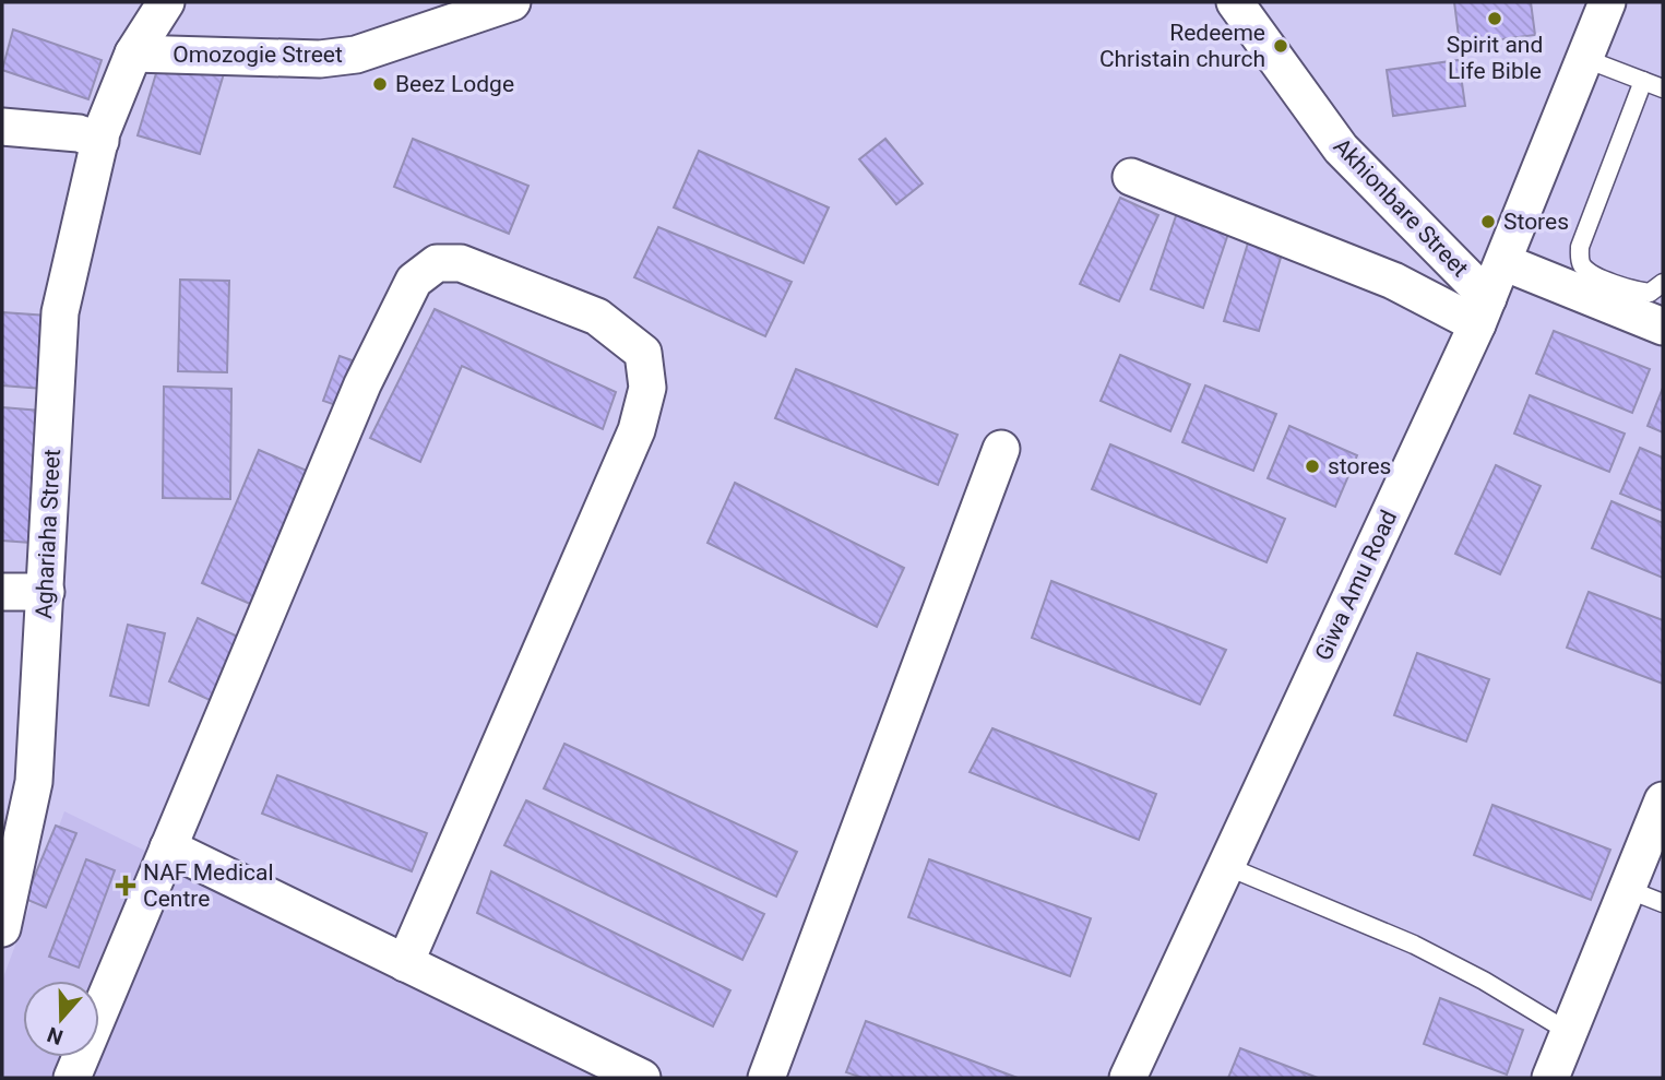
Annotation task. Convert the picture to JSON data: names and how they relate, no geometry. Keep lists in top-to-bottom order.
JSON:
{
  "streets": {
    "street": [
      "Omozogie Street",
      "Akhionbare Street",
      "Aghariaha Street",
      "Giwa Amu Road"
    ]
  },
  "crossings": [
    ["Omozogie Street", "Aghariaha Street"],
    ["Akhionbare Street", "Giwa Amu Road"]
  ],
  "places": {
    "other": [
      "Spirit and Life Bible",
      "Redeeme Christain church",
      "Beez Lodge",
      "Stores",
      "stores"
    ],
    "health": ["NAF Medical Centre"]
  },
  "north": "bottom"
}
